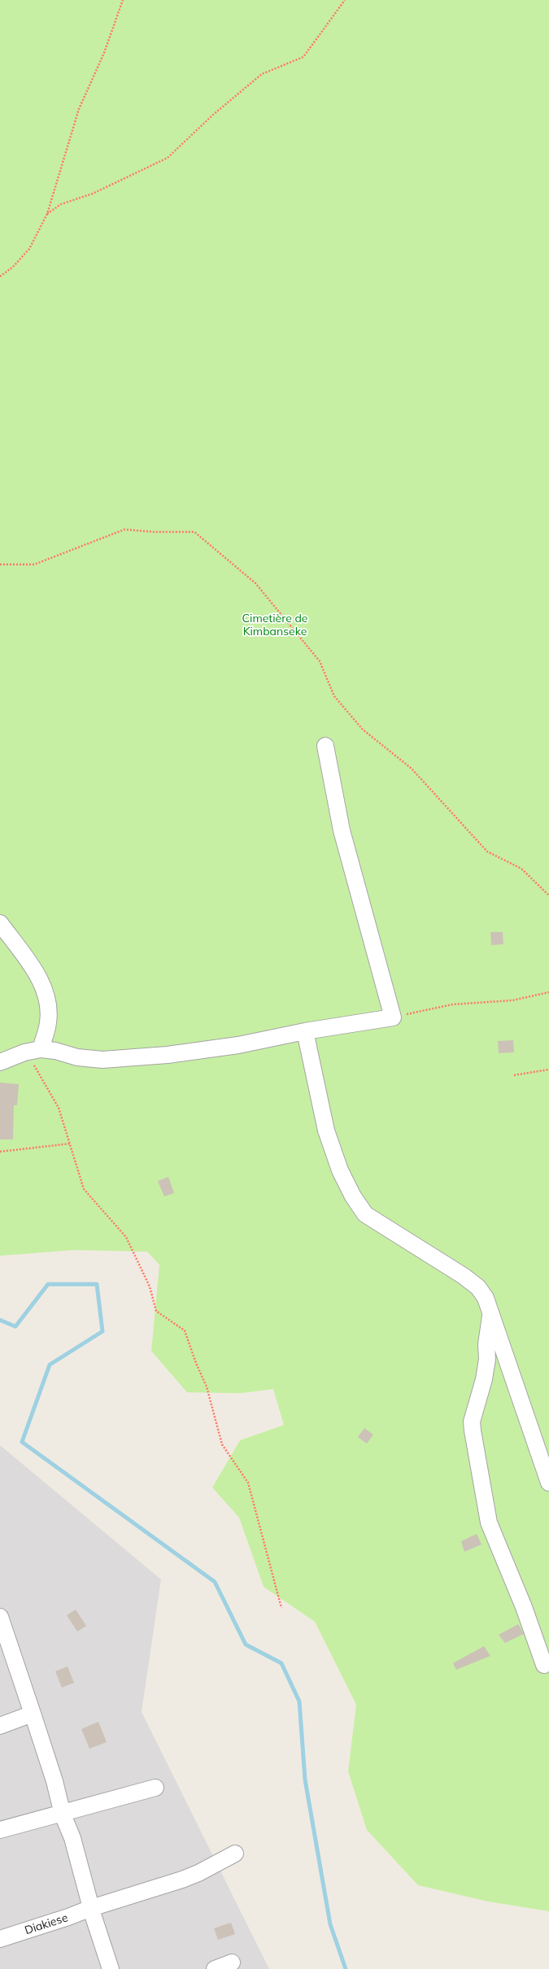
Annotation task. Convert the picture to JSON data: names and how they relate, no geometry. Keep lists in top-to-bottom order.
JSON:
{
  "streets": {
    "street": ["Diakiese"]
  },
  "parks": ["Cimetière de Kimbanseke"]
}
